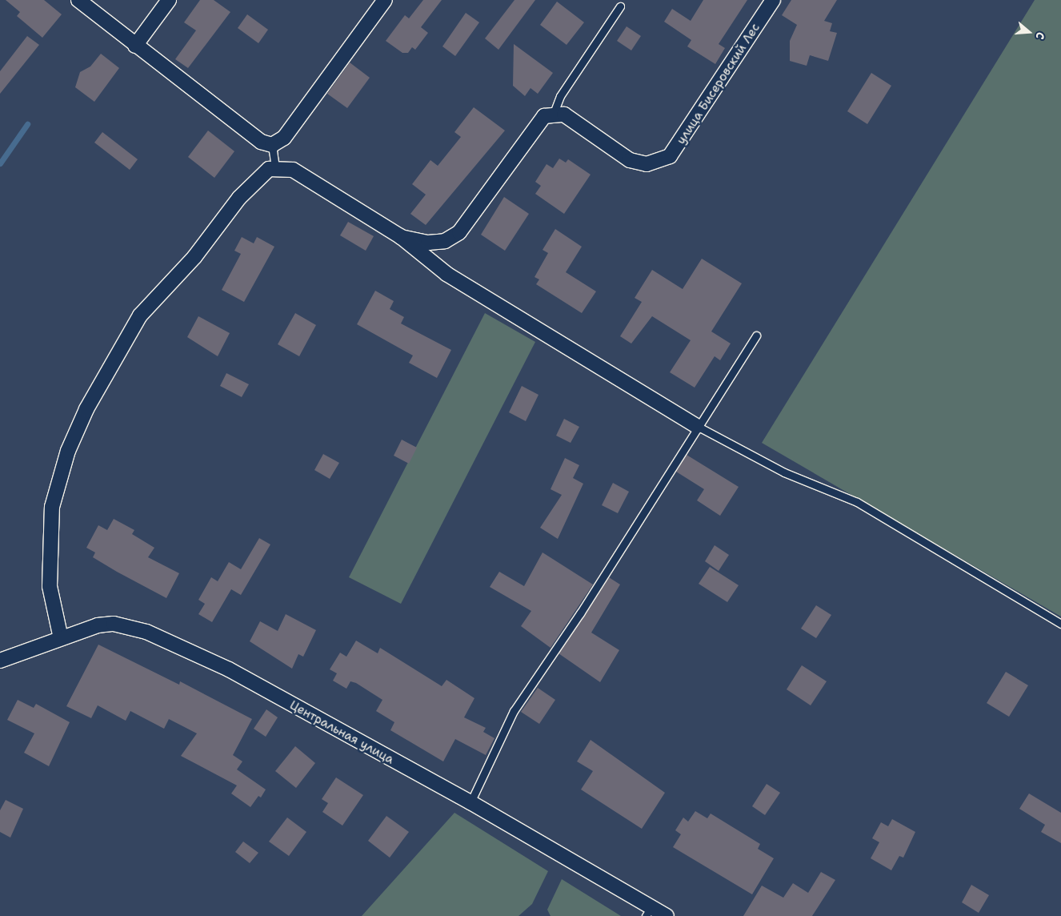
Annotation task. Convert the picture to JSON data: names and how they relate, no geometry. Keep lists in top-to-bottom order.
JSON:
{
  "streets": {
    "street": ["улица Бисеровский Лес", "Центральная улица"]
  },
  "north": "right"
}
